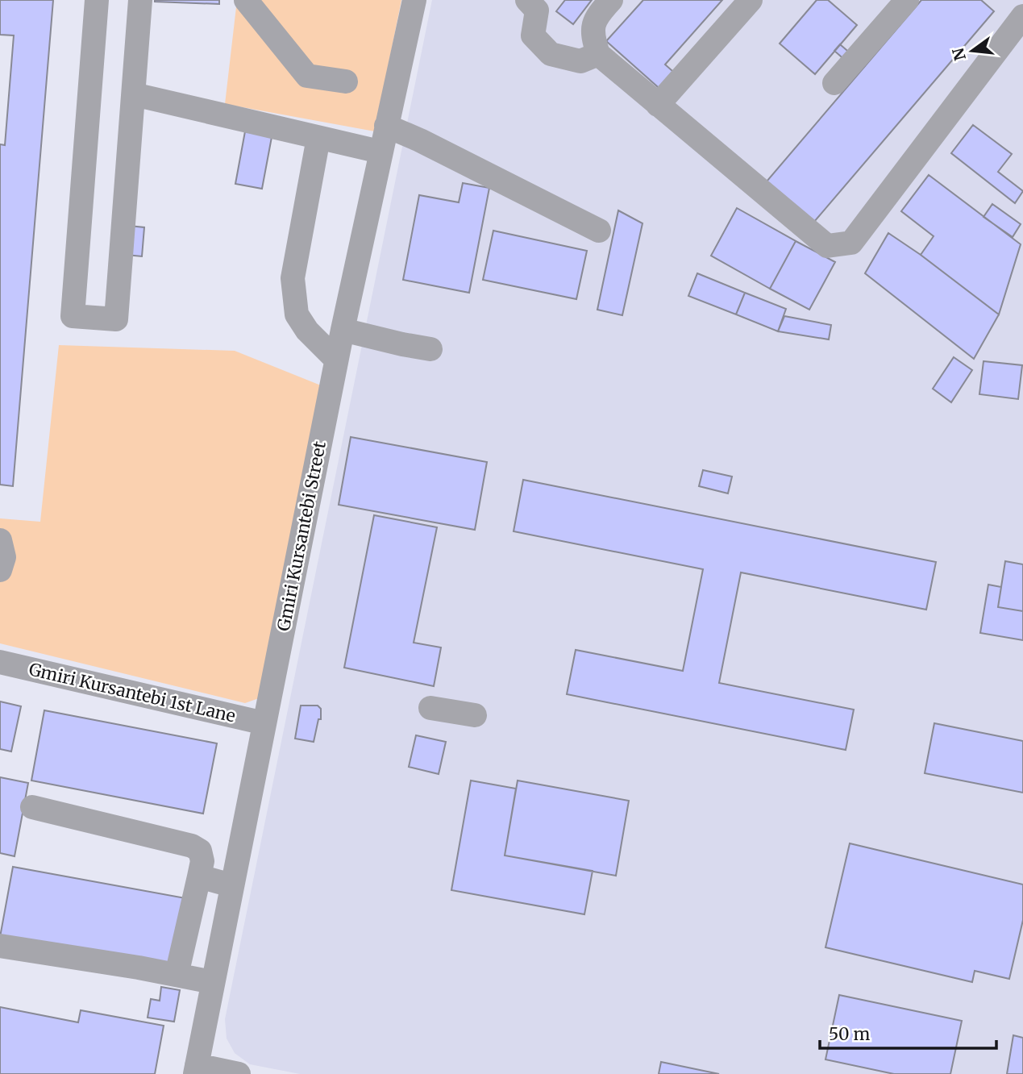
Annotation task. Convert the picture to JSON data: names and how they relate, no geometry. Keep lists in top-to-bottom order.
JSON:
{
  "streets": {
    "street": ["Gmiri Kursantebi Street", "Gmiri Kursantebi 1st Lane"]
  },
  "crossings": [
    ["Gmiri Kursantebi Street", "Gmiri Kursantebi 1st Lane"]
  ],
  "scale_bar": "50 m",
  "north": "left"
}
